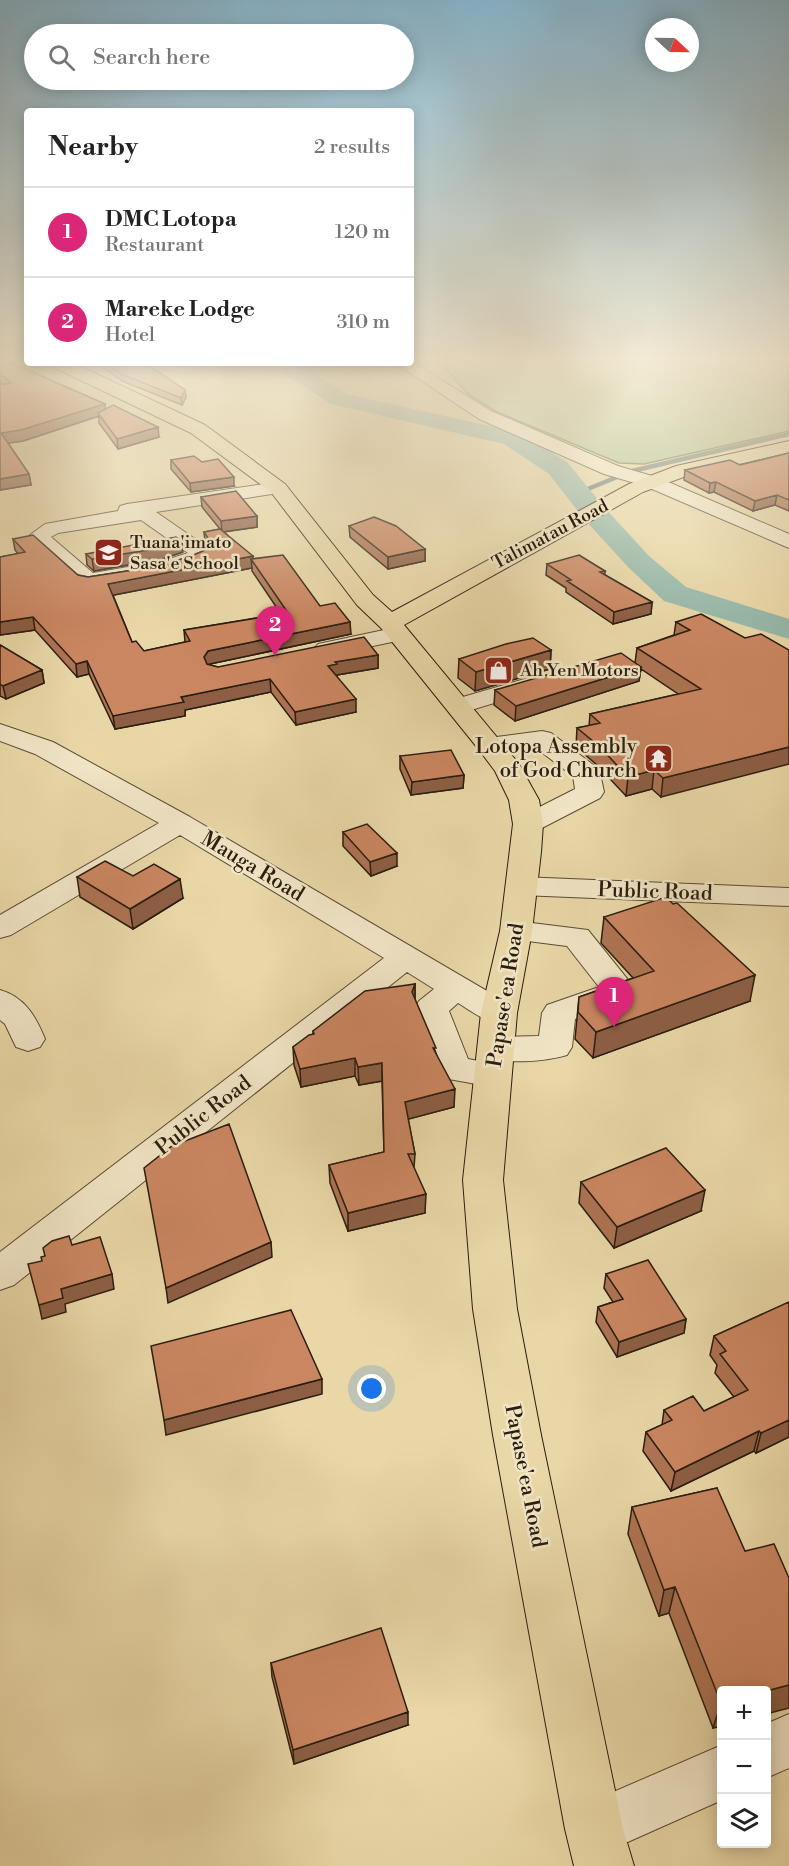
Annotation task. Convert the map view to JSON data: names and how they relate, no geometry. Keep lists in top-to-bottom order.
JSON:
{
  "streets": {
    "main road": ["Talimatau Road", "Papase'ea Road"],
    "street": ["Mauga Road", "Public Road"]
  },
  "crossings": [
    ["Talimatau Road", "Papase'ea Road"],
    ["Mauga Road", "Public Road"],
    ["Mauga Road", "Papase'ea Road"],
    ["Public Road", "Papase'ea Road"]
  ],
  "places": {
    "school or university": ["Tuana'imato Sasa'e School"],
    "shop": ["Ah Yen Motors"],
    "temple": ["Lotopa Assembly of God Church"]
  },
  "north": "right",
  "page": {
    "search": "Search here",
    "heading": ["Nearby", "2 results"],
    "list": [
      {
        "mark": "1",
        "name": "DMC Lotopa",
        "note": "Restaurant",
        "value": "120 m"
      },
      {
        "mark": "2",
        "name": "Mareke Lodge",
        "note": "Hotel",
        "value": "310 m"
      }
    ],
    "pins": ["2", "1"],
    "map_buttons": ["+", "−"]
  }
}
